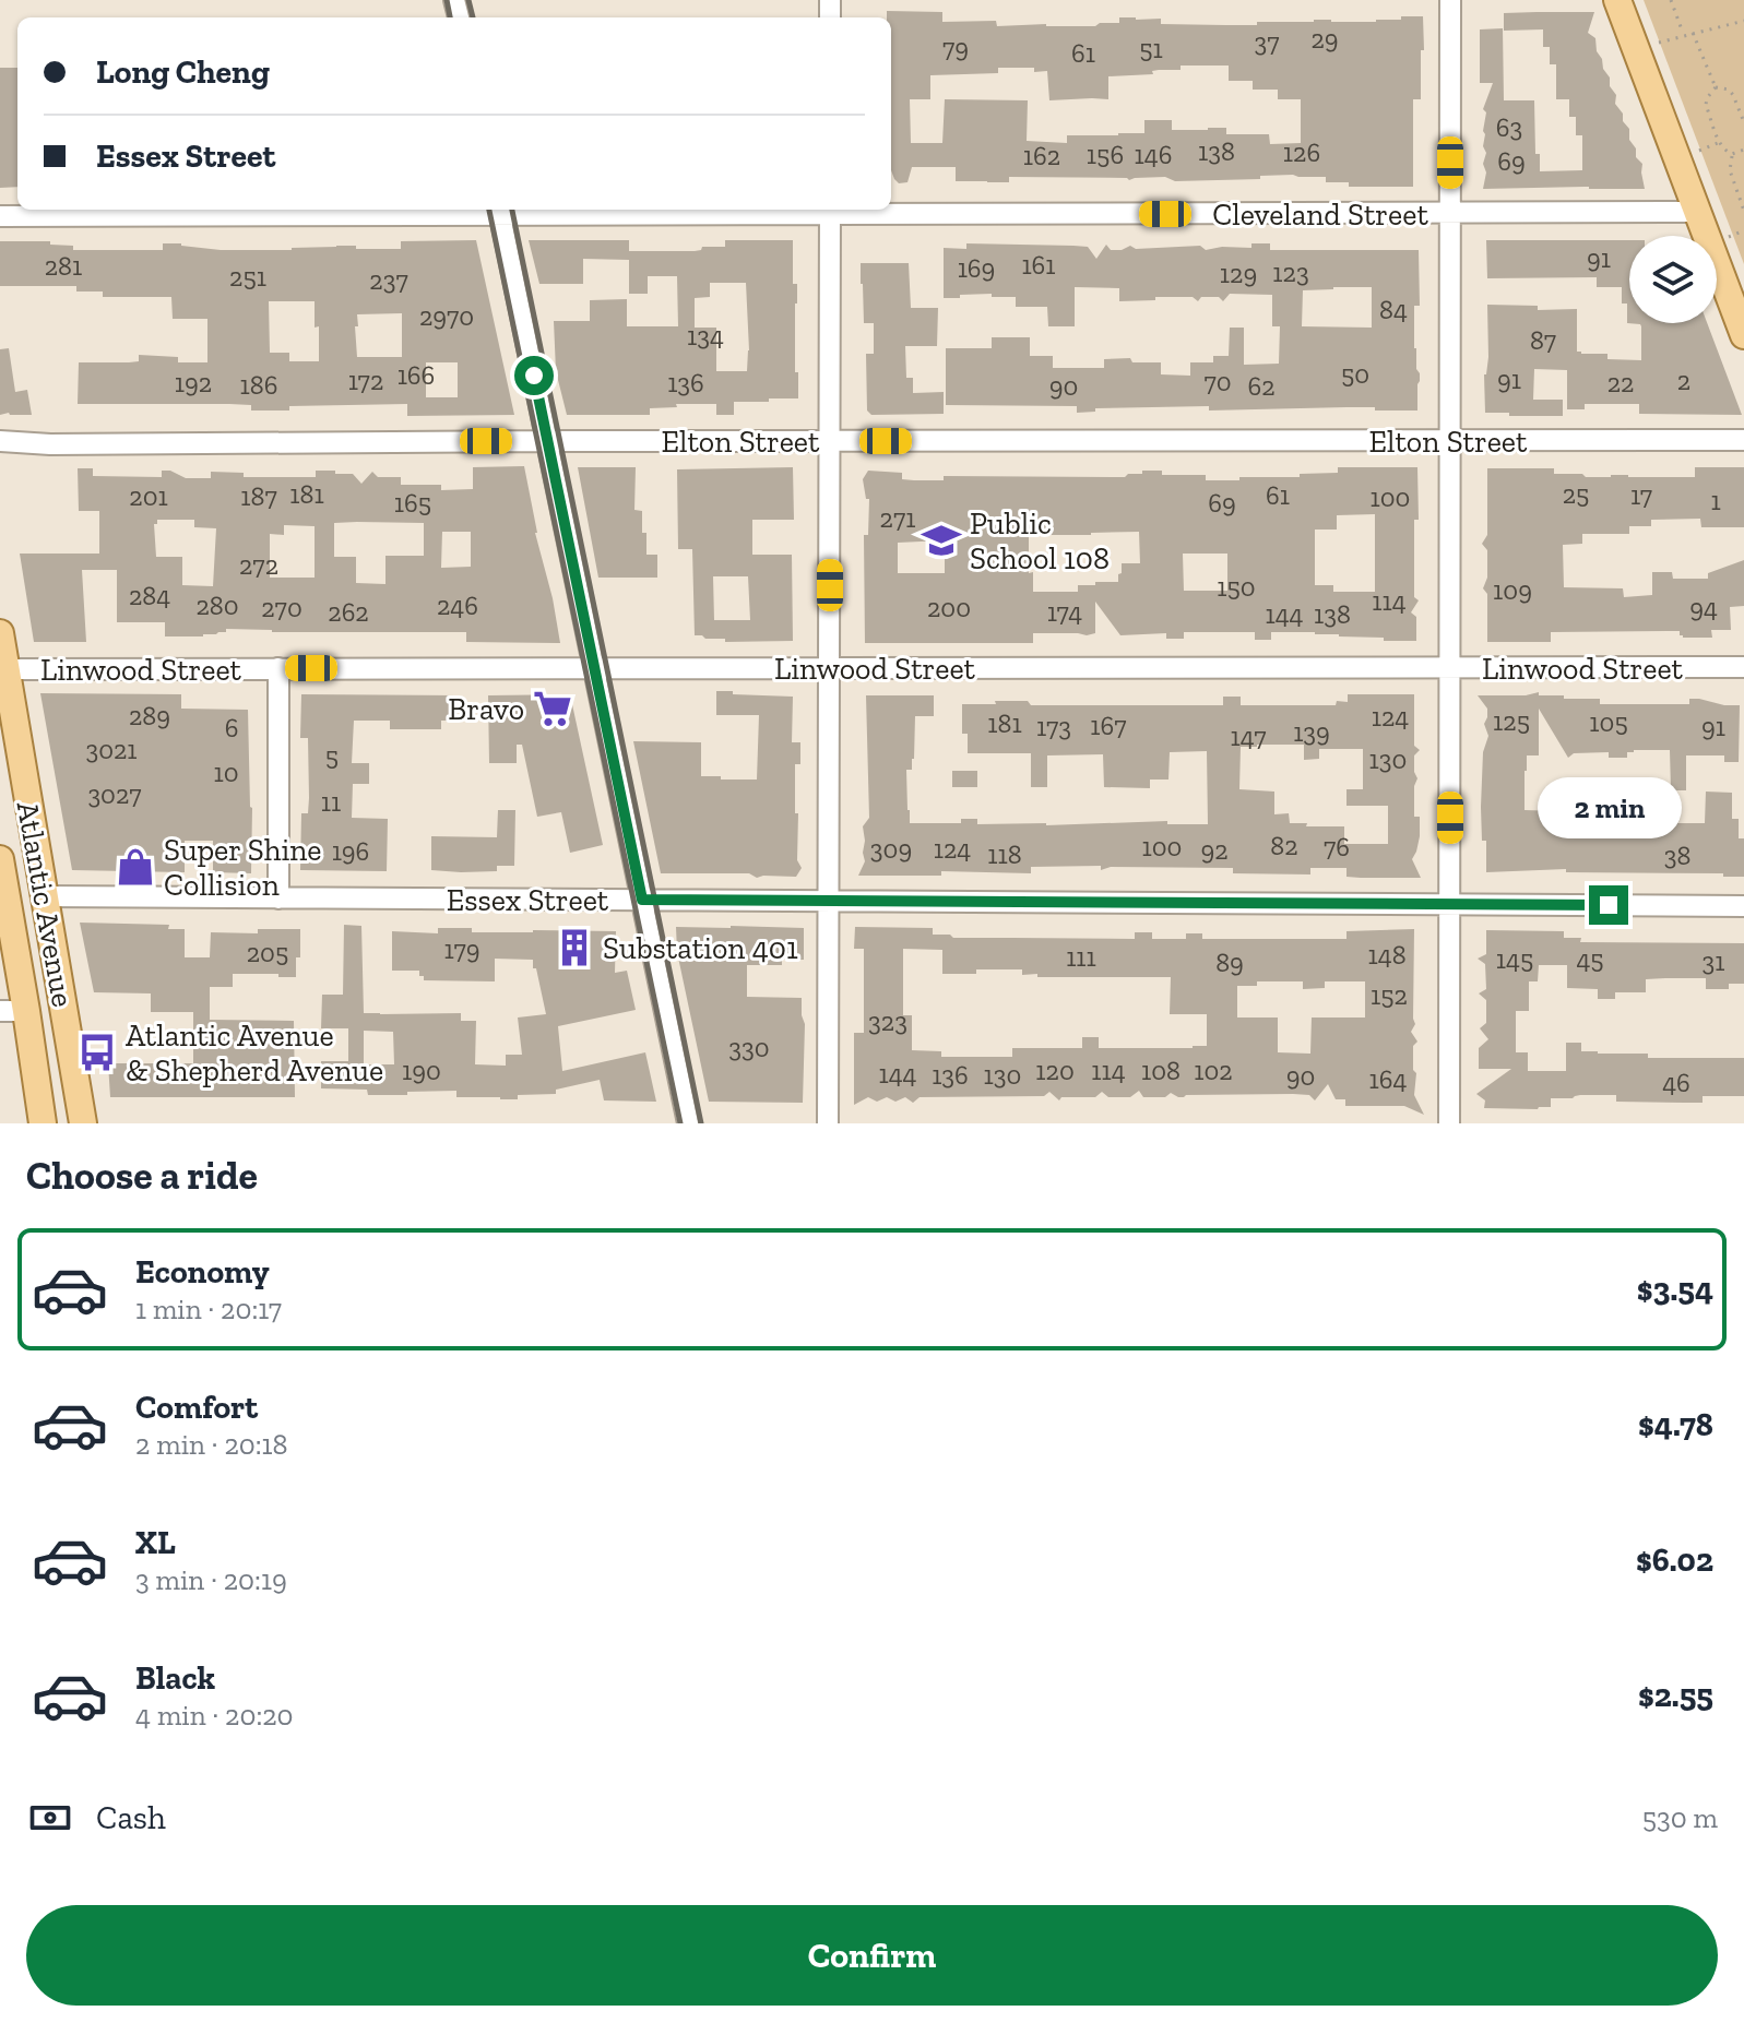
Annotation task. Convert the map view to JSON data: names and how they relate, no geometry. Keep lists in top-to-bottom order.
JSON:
{
  "streets": {
    "main road": ["Atlantic Avenue"],
    "street": [
      "Cleveland Street",
      "Elton Street",
      "Linwood Street",
      "Essex Street"
    ]
  },
  "crossings": [
    ["Linwood Street", "Atlantic Avenue"],
    ["Essex Street", "Atlantic Avenue"]
  ],
  "places": {
    "school or university": ["Public School 108"],
    "supermarket": ["Bravo"],
    "shop": ["Super Shine Collision"],
    "building": ["Substation 401"],
    "bus stop": ["Atlantic Avenue & Shepherd Avenue"]
  },
  "house_numbers": [
    "29",
    "37",
    "79",
    "51",
    "61",
    "63",
    "138",
    "126",
    "156",
    "146",
    "162",
    "69",
    "91",
    "161",
    "281",
    "169",
    "123",
    "129",
    "251",
    "237",
    "84",
    "2970",
    "134",
    "87",
    "50",
    "166",
    "91",
    "172",
    "2",
    "70",
    "192",
    "136",
    "22",
    "186",
    "90",
    "62",
    "181",
    "25",
    "61",
    "17",
    "201",
    "187",
    "100",
    "1",
    "165",
    "69",
    "271",
    "272",
    "150",
    "109",
    "284",
    "114",
    "280",
    "246",
    "270",
    "200",
    "94",
    "262",
    "174",
    "144",
    "138",
    "289",
    "124",
    "125",
    "105",
    "181",
    "167",
    "173",
    "91",
    "6",
    "139",
    "147",
    "3021",
    "5",
    "130",
    "10",
    "3027",
    "11",
    "82",
    "100",
    "76",
    "309",
    "124",
    "92",
    "196",
    "118",
    "38",
    "179",
    "205",
    "148",
    "111",
    "145",
    "45",
    "31",
    "89",
    "152",
    "323",
    "330",
    "190",
    "120",
    "114",
    "108",
    "102",
    "144",
    "136",
    "130",
    "90",
    "164",
    "46"
  ],
  "page": {
    "banner": ["Long Cheng", "Essex Street"],
    "bubble": "2 min",
    "heading": "Choose a ride",
    "list": [
      {
        "name": "Economy",
        "note": "1 min · 20:17",
        "value": "$3.54"
      },
      {
        "name": "Comfort",
        "note": "2 min · 20:18",
        "value": "$4.78"
      },
      {
        "name": "XL",
        "note": "3 min · 20:19",
        "value": "$6.02"
      },
      {
        "name": "Black",
        "note": "4 min · 20:20",
        "value": "$2.55"
      }
    ],
    "pay": ["Cash", "530 m"],
    "buttons": "Confirm"
  }
}
